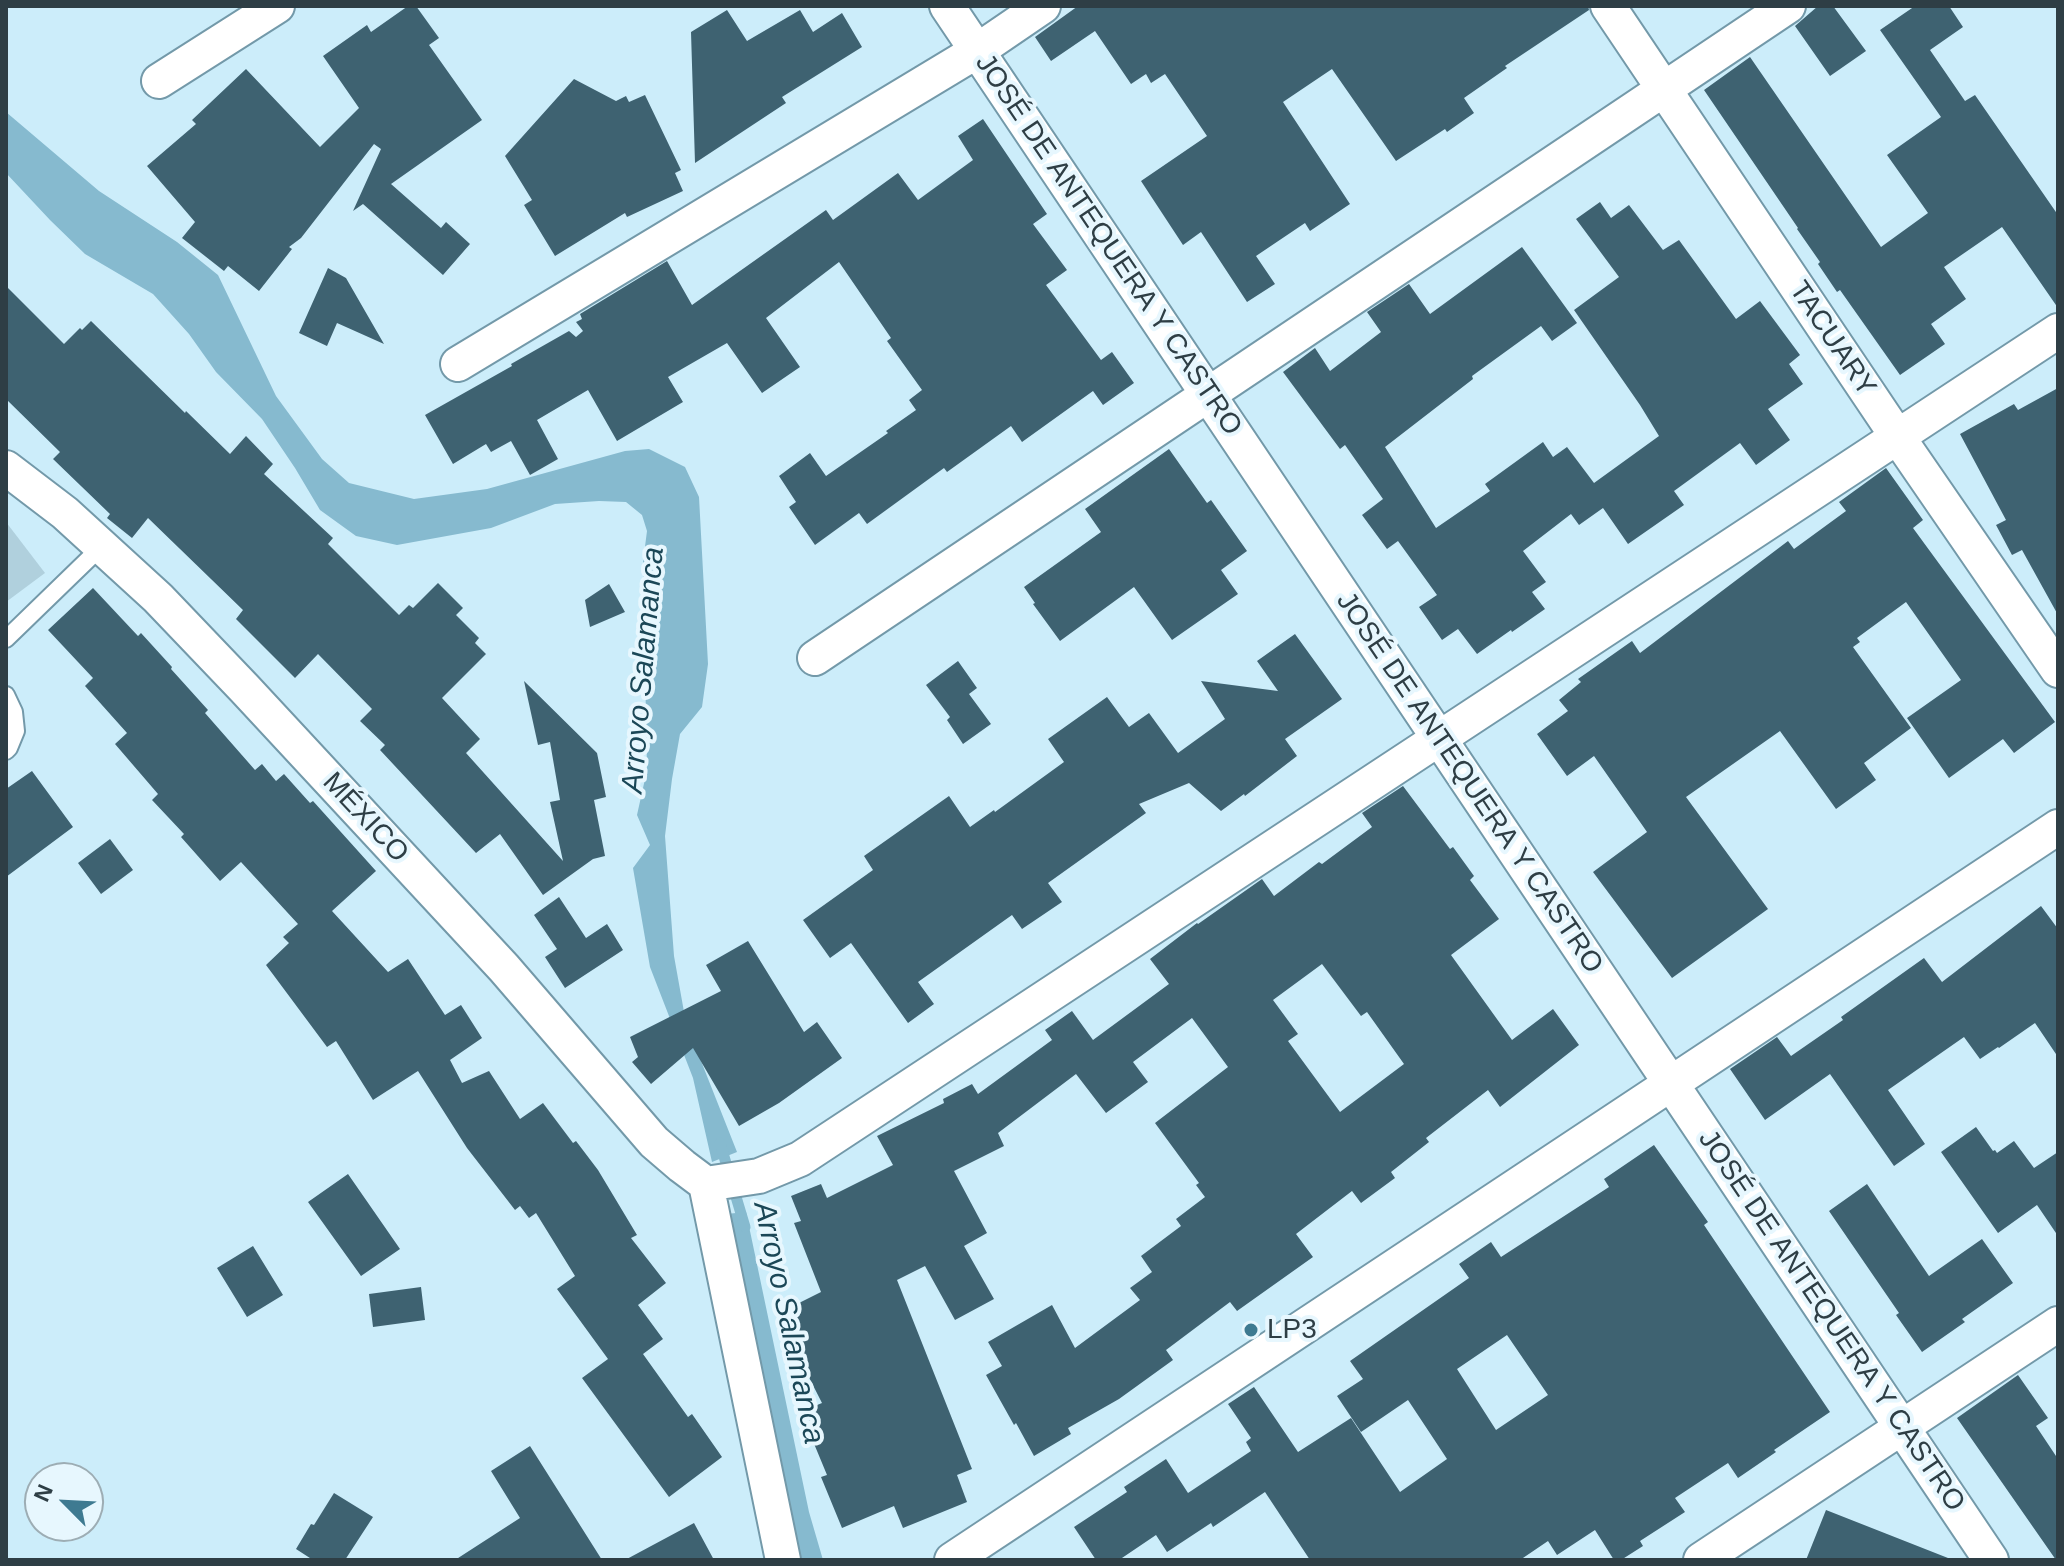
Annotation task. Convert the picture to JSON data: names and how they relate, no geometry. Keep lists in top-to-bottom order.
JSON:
{
  "streets": {
    "street": ["JOSÉ DE ANTEQUERA Y CASTRO", "TACUARY", "MÉXICO"]
  },
  "water": ["Arroyo Salamanca"],
  "places": ["LP3"],
  "north": "top left"
}
